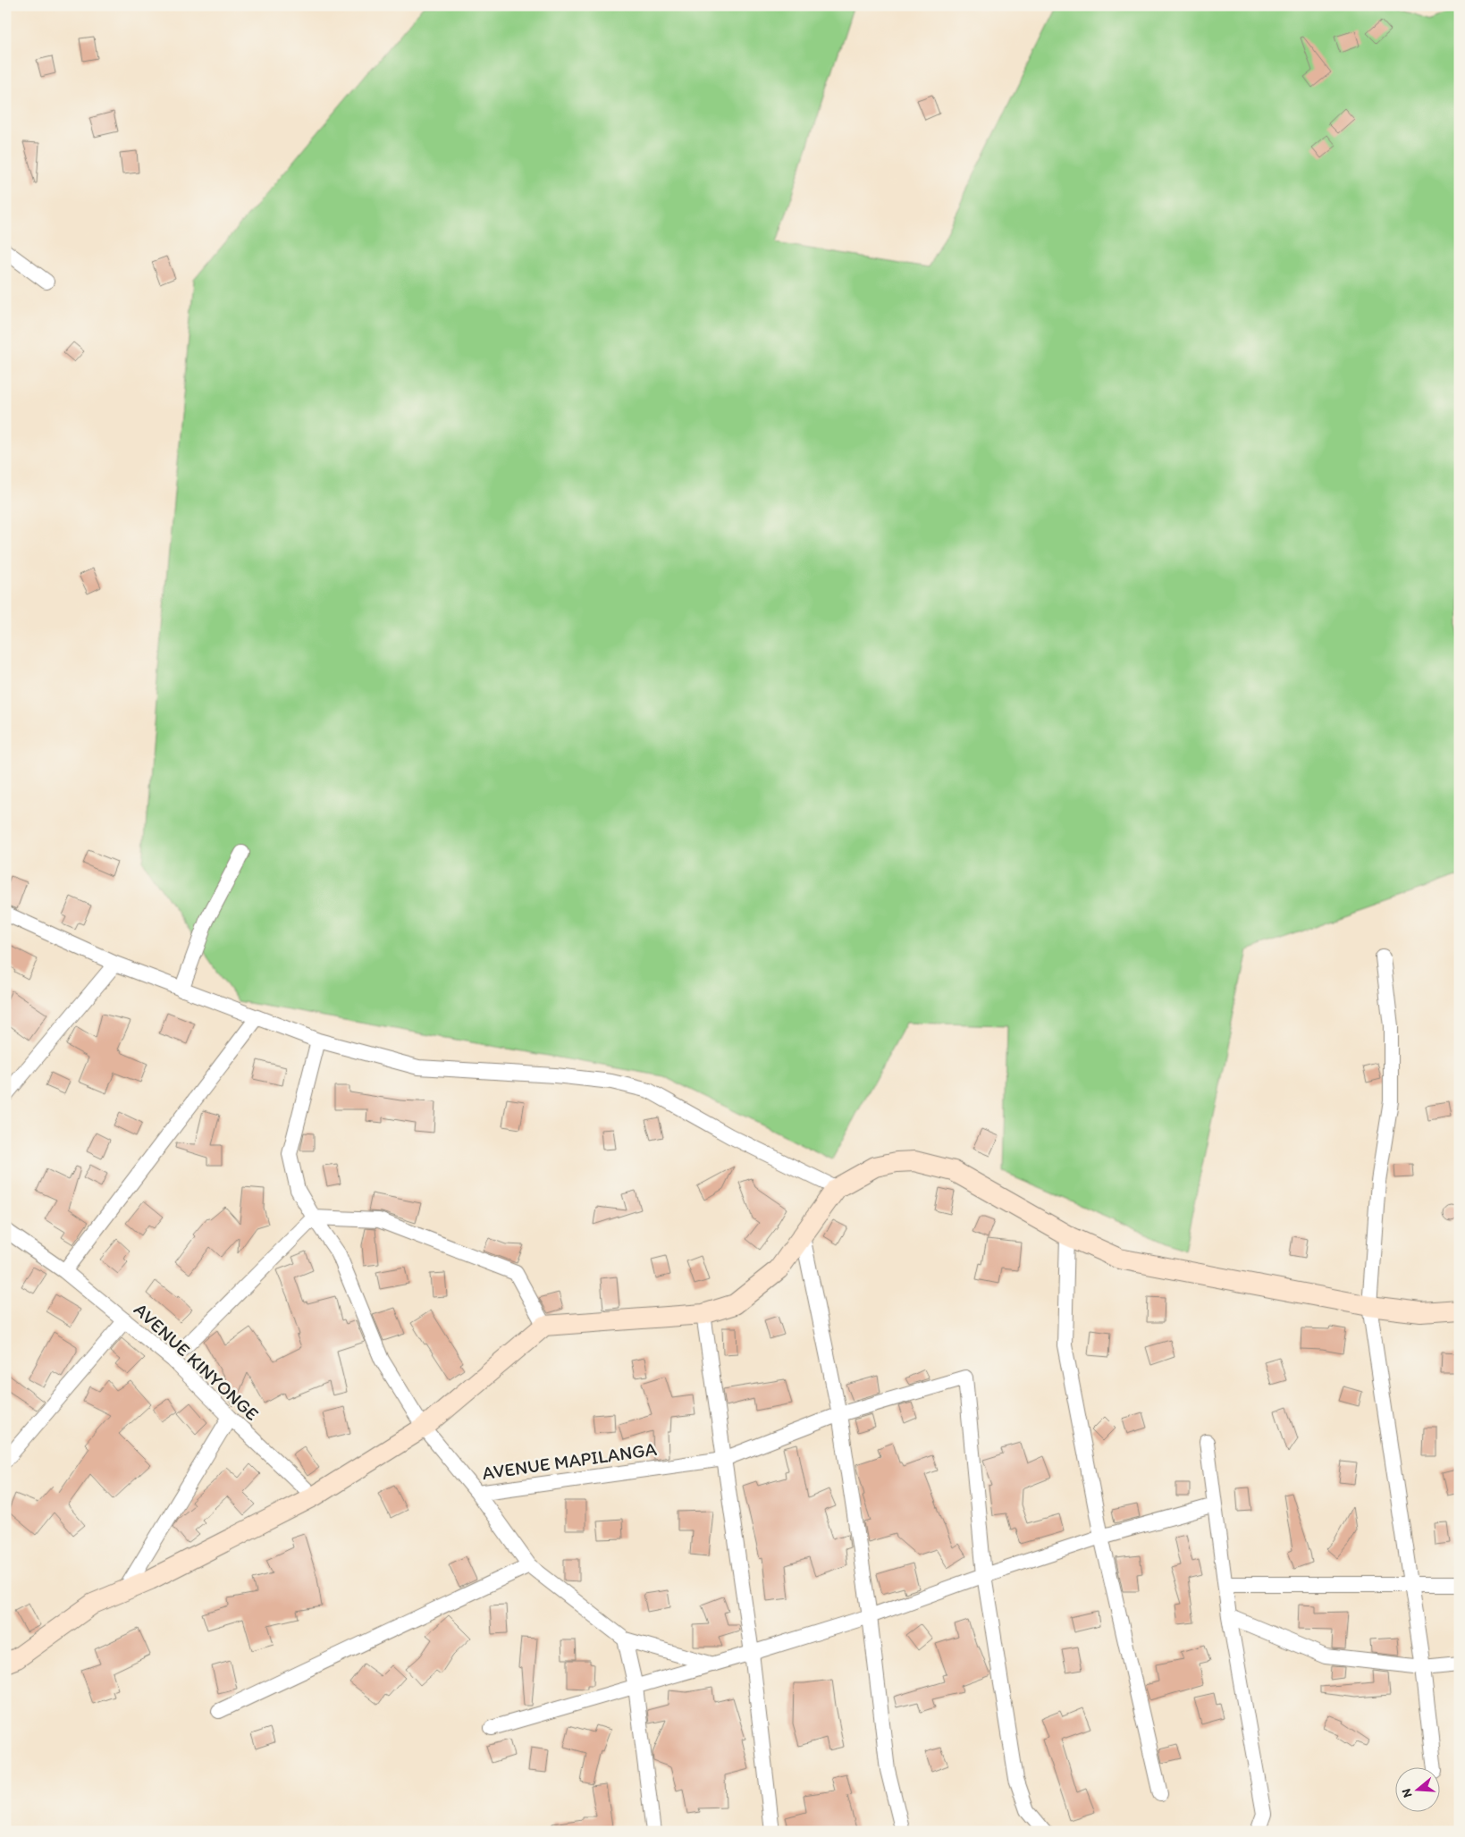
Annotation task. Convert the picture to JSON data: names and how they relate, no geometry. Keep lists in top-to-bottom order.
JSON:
{
  "streets": {
    "street": ["AVENUE KINYONGE", "AVENUE MAPILANGA"]
  },
  "north": "left"
}
